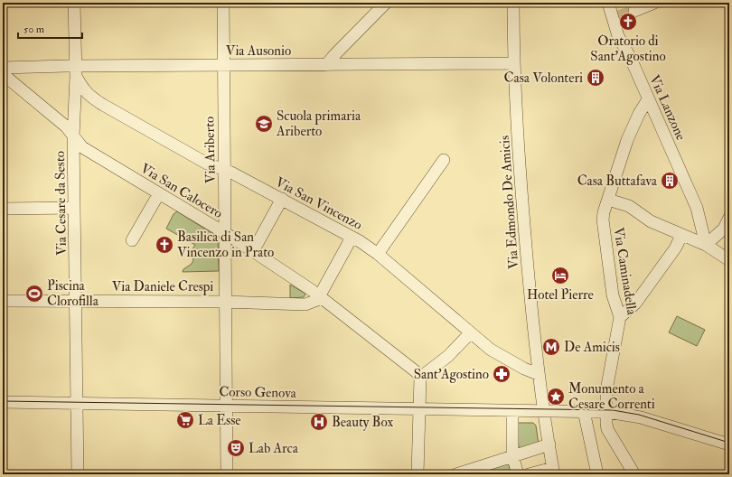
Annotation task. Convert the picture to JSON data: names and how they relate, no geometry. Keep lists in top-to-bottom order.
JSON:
{
  "streets": {
    "street": [
      "Via Ausonio",
      "Via Lanzone",
      "Via Ariberto",
      "Via San Calocero",
      "Via Edmondo De Amicis",
      "Via Cesare da Sesto",
      "Via San Vincenzo",
      "Via Caminadella",
      "Via Daniele Crespi",
      "Corso Genova"
    ]
  },
  "crossings": [
    ["Via Ausonio", "Via Ariberto"],
    ["Via Ausonio", "Via Edmondo De Amicis"],
    ["Via Ausonio", "Via Cesare da Sesto"],
    ["Via Ausonio", "Via San Vincenzo"],
    ["Via Lanzone", "Via Caminadella"],
    ["Via Ariberto", "Via San Calocero"],
    ["Via Ariberto", "Via San Vincenzo"],
    ["Via Ariberto", "Via Daniele Crespi"],
    ["Via Ariberto", "Corso Genova"],
    ["Via San Calocero", "Via Cesare da Sesto"],
    ["Via San Calocero", "Via Daniele Crespi"],
    ["Via Edmondo De Amicis", "Via San Vincenzo"],
    ["Via Edmondo De Amicis", "Corso Genova"],
    ["Via Cesare da Sesto", "Via San Vincenzo"],
    ["Via Cesare da Sesto", "Via Daniele Crespi"],
    ["Via Cesare da Sesto", "Corso Genova"],
    ["Via Caminadella", "Corso Genova"]
  ],
  "places": {
    "church": ["Oratorio di Sant'Agostino", "Basilica di San Vincenzo in Prato"],
    "building": ["Casa Volonteri", "Casa Buttafava"],
    "school or university": ["Scuola primaria Ariberto"],
    "hotel": ["Hotel Pierre"],
    "sports": ["Piscina Clorofilla"],
    "metro station": ["De Amicis"],
    "pharmacy": ["Sant'Agostino"],
    "place": ["Monumento a Cesare Correnti"],
    "supermarket": ["La Esse"],
    "hospital": ["Beauty Box"],
    "theatre": ["Lab Arca"]
  },
  "scale_bar": "50 m"
}
